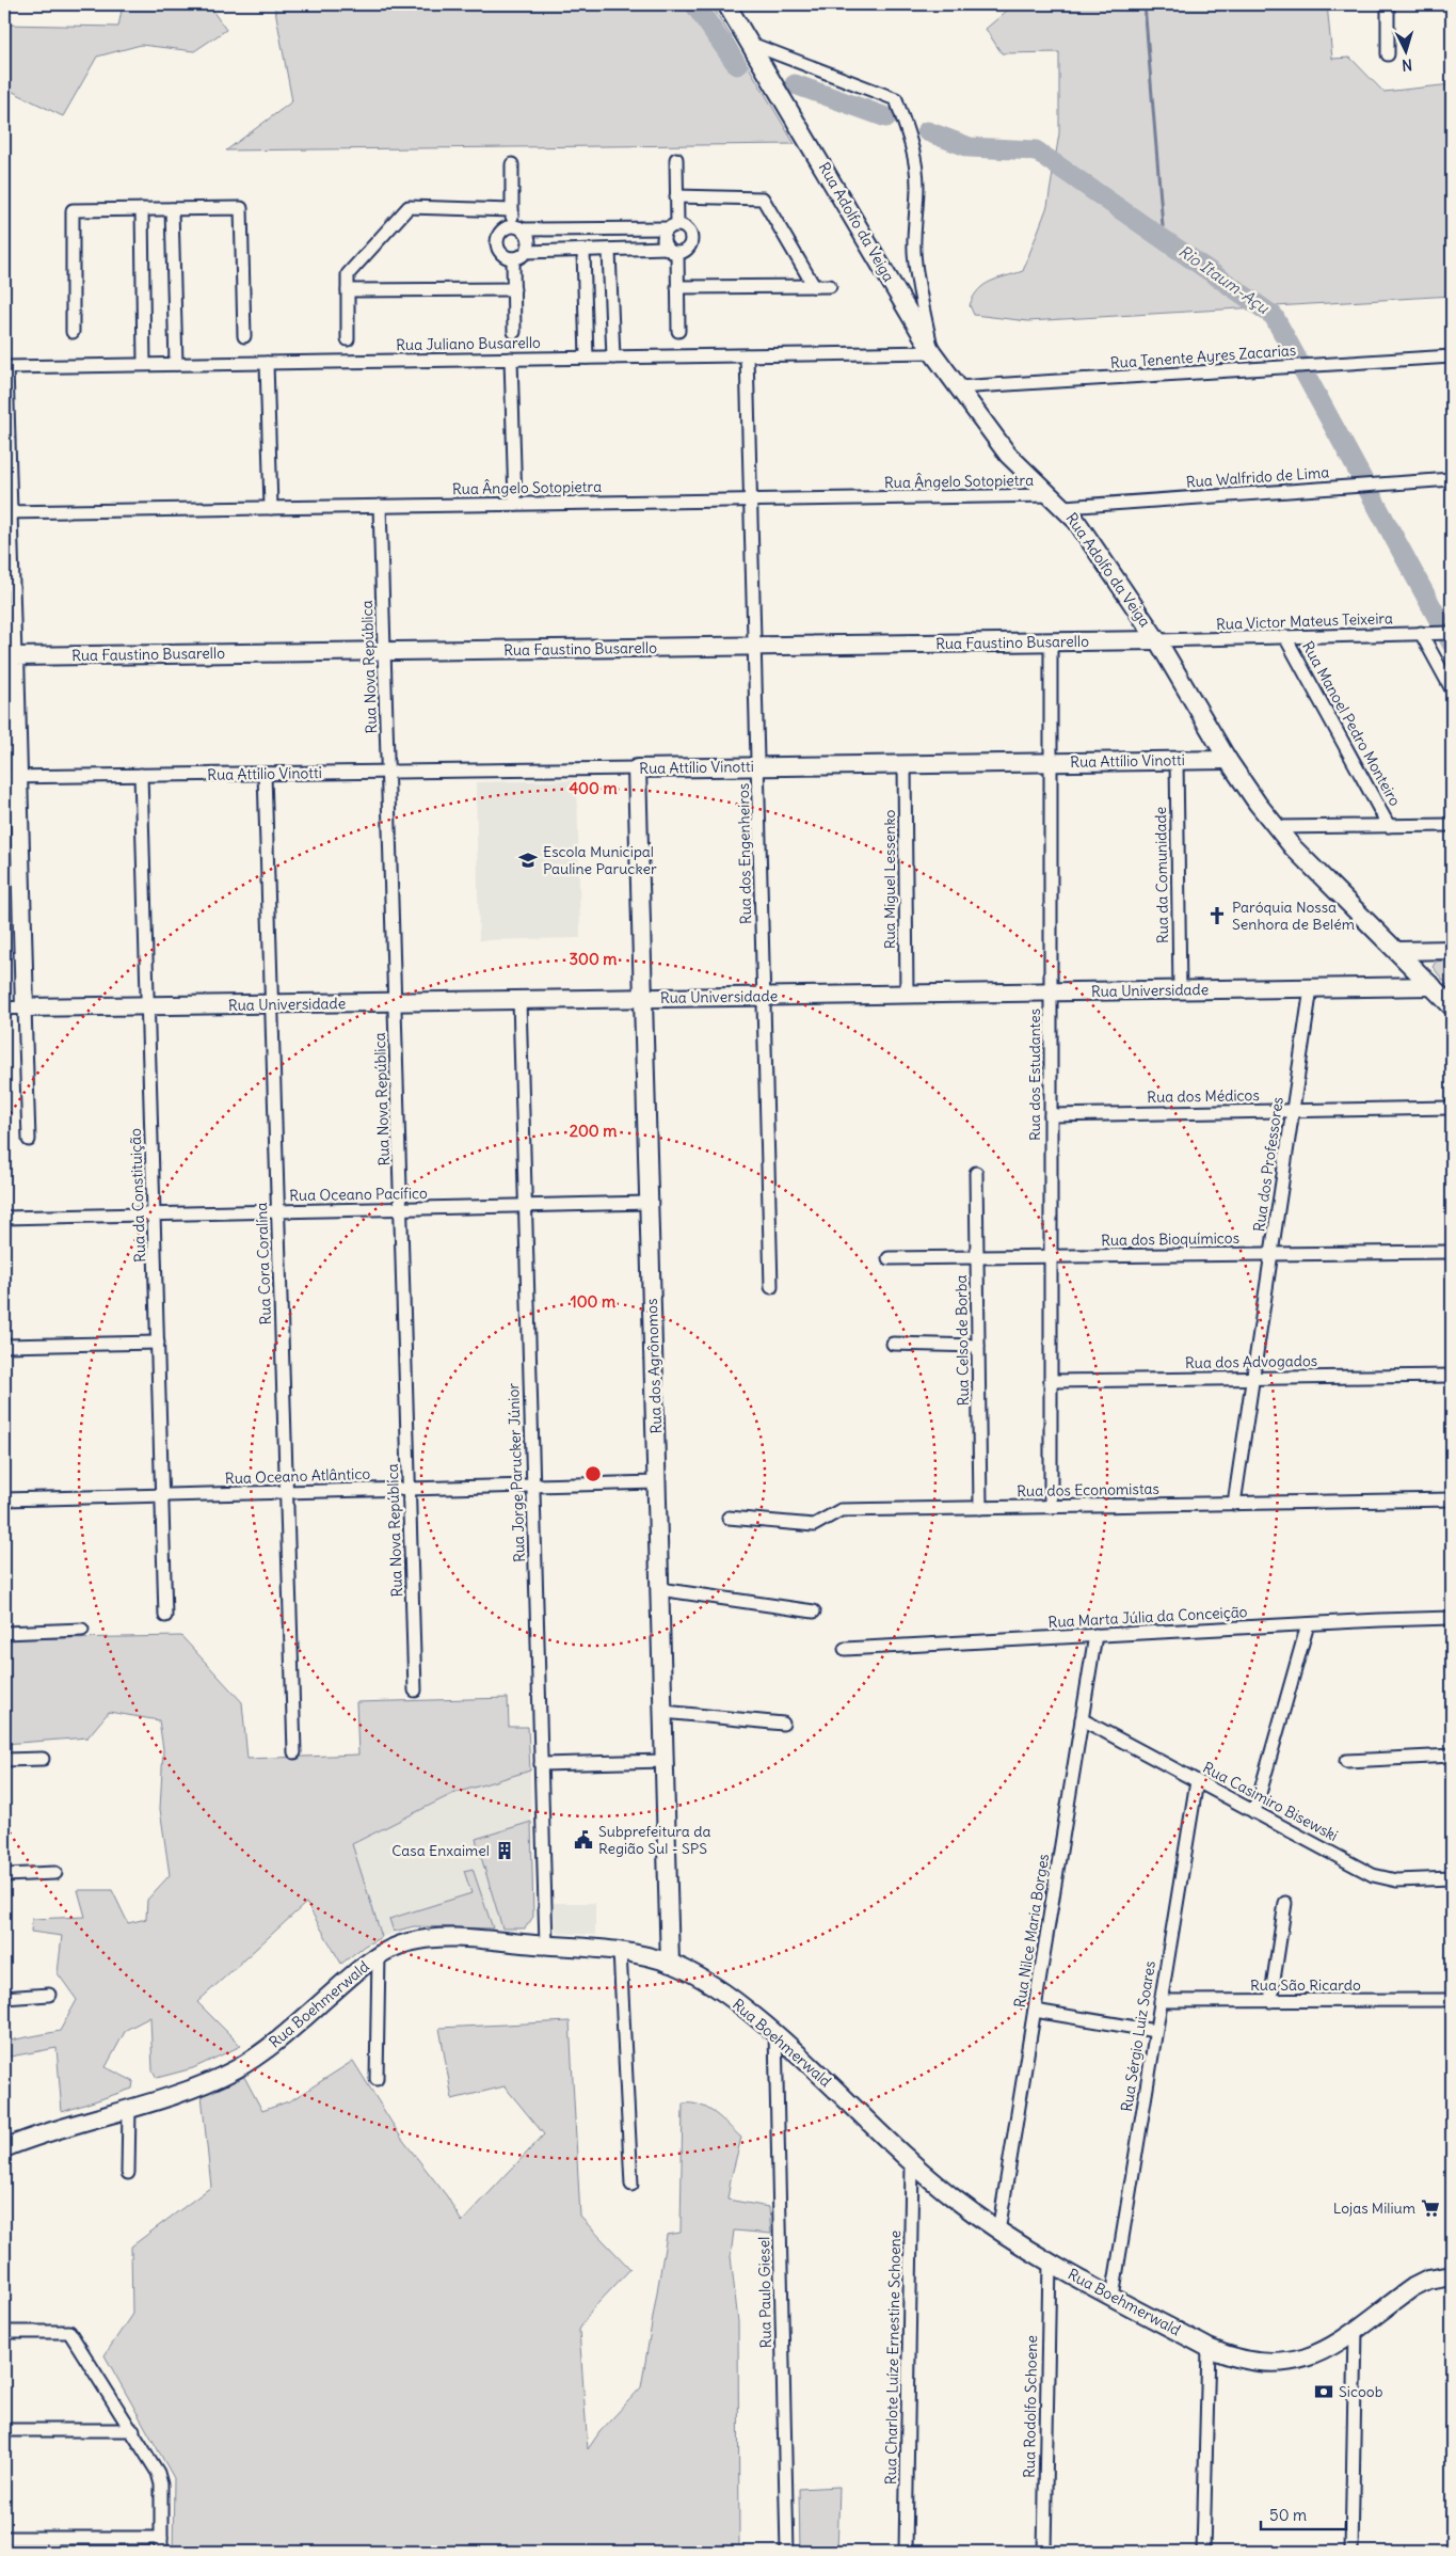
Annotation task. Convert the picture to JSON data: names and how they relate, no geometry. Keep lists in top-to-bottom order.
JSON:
{
  "streets": {
    "street": [
      "Rua Adolfo da Veiga",
      "Rua Juliano Busarello",
      "Rua Tenente Ayres Zacarias",
      "Rua Walfrido de Lima",
      "Rua Ângelo Sotopietra",
      "Rua Victor Mateus Teixeira",
      "Rua Faustino Busarello",
      "Rua Nova República",
      "Rua Manoel Pedro Monteiro",
      "Rua Attílio Vinotti",
      "Rua dos Engenheiros",
      "Rua da Comunidade",
      "Rua Miguel Lessenko",
      "Rua Universidade",
      "Rua dos Estudantes",
      "Rua dos Médicos",
      "Rua dos Professores",
      "Rua Oceano Pacífico",
      "Rua da Constituição",
      "Rua dos Bioquímicos",
      "Rua Cora Coralina",
      "Rua Celso de Borba",
      "Rua dos Advogados",
      "Rua dos Agrônomos",
      "Rua Jorge Parucker Júnior",
      "Rua Oceano Atlântico",
      "Rua dos Economistas",
      "Rua Marta Júlia da Conceição",
      "Rua Casimiro Bisewski",
      "Rua Nilce Maria Borges",
      "Rua São Ricardo",
      "Rua Boehmerwald",
      "Rua Sérgio Luiz Soares",
      "Rua Paulo Giesel",
      "Rua Charlote Luíze Ernestine Schoene",
      "Rua Rodolfo Schoene"
    ]
  },
  "crossings": [
    ["Rua Adolfo da Veiga", "Rua Juliano Busarello"],
    ["Rua Adolfo da Veiga", "Rua Tenente Ayres Zacarias"],
    ["Rua Adolfo da Veiga", "Rua Walfrido de Lima"],
    ["Rua Adolfo da Veiga", "Rua Ângelo Sotopietra"],
    ["Rua Adolfo da Veiga", "Rua Victor Mateus Teixeira"],
    ["Rua Adolfo da Veiga", "Rua Faustino Busarello"],
    ["Rua Adolfo da Veiga", "Rua Attílio Vinotti"],
    ["Rua Adolfo da Veiga", "Rua Universidade"],
    ["Rua Juliano Busarello", "Rua dos Engenheiros"],
    ["Rua Walfrido de Lima", "Rua Ângelo Sotopietra"],
    ["Rua Ângelo Sotopietra", "Rua Nova República"],
    ["Rua Ângelo Sotopietra", "Rua dos Engenheiros"],
    ["Rua Victor Mateus Teixeira", "Rua Faustino Busarello"],
    ["Rua Victor Mateus Teixeira", "Rua Manoel Pedro Monteiro"],
    ["Rua Faustino Busarello", "Rua Nova República"],
    ["Rua Faustino Busarello", "Rua dos Engenheiros"],
    ["Rua Faustino Busarello", "Rua dos Estudantes"],
    ["Rua Nova República", "Rua Attílio Vinotti"],
    ["Rua Nova República", "Rua Universidade"],
    ["Rua Nova República", "Rua Oceano Pacífico"],
    ["Rua Nova República", "Rua Oceano Atlântico"],
    ["Rua Attílio Vinotti", "Rua dos Engenheiros"],
    ["Rua Attílio Vinotti", "Rua da Comunidade"],
    ["Rua Attílio Vinotti", "Rua Miguel Lessenko"],
    ["Rua Attílio Vinotti", "Rua dos Estudantes"],
    ["Rua Attílio Vinotti", "Rua da Constituição"],
    ["Rua Attílio Vinotti", "Rua Cora Coralina"],
    ["Rua Attílio Vinotti", "Rua dos Agrônomos"],
    ["Rua dos Engenheiros", "Rua Universidade"],
    ["Rua da Comunidade", "Rua Universidade"],
    ["Rua Miguel Lessenko", "Rua Universidade"],
    ["Rua Universidade", "Rua dos Estudantes"],
    ["Rua Universidade", "Rua dos Professores"],
    ["Rua Universidade", "Rua da Constituição"],
    ["Rua Universidade", "Rua Cora Coralina"],
    ["Rua Universidade", "Rua dos Agrônomos"],
    ["Rua Universidade", "Rua Jorge Parucker Júnior"],
    ["Rua dos Estudantes", "Rua dos Médicos"],
    ["Rua dos Estudantes", "Rua dos Bioquímicos"],
    ["Rua dos Estudantes", "Rua dos Advogados"],
    ["Rua dos Estudantes", "Rua dos Economistas"],
    ["Rua dos Médicos", "Rua dos Professores"],
    ["Rua dos Professores", "Rua dos Bioquímicos"],
    ["Rua dos Professores", "Rua dos Advogados"],
    ["Rua dos Professores", "Rua dos Economistas"],
    ["Rua Oceano Pacífico", "Rua da Constituição"],
    ["Rua Oceano Pacífico", "Rua Cora Coralina"],
    ["Rua Oceano Pacífico", "Rua dos Agrônomos"],
    ["Rua Oceano Pacífico", "Rua Jorge Parucker Júnior"],
    ["Rua da Constituição", "Rua Oceano Atlântico"],
    ["Rua dos Bioquímicos", "Rua Celso de Borba"],
    ["Rua Cora Coralina", "Rua Oceano Atlântico"],
    ["Rua Celso de Borba", "Rua dos Economistas"],
    ["Rua dos Agrônomos", "Rua Oceano Atlântico"],
    ["Rua dos Agrônomos", "Rua Boehmerwald"],
    ["Rua Jorge Parucker Júnior", "Rua Oceano Atlântico"],
    ["Rua Jorge Parucker Júnior", "Rua Boehmerwald"],
    ["Rua Marta Júlia da Conceição", "Rua Nilce Maria Borges"],
    ["Rua Casimiro Bisewski", "Rua Nilce Maria Borges"],
    ["Rua Casimiro Bisewski", "Rua Sérgio Luiz Soares"],
    ["Rua Nilce Maria Borges", "Rua Boehmerwald"],
    ["Rua São Ricardo", "Rua Sérgio Luiz Soares"],
    ["Rua Boehmerwald", "Rua Sérgio Luiz Soares"],
    ["Rua Boehmerwald", "Rua Paulo Giesel"],
    ["Rua Boehmerwald", "Rua Charlote Luíze Ernestine Schoene"],
    ["Rua Boehmerwald", "Rua Rodolfo Schoene"]
  ],
  "water": ["Rio Itaum-Açu"],
  "places": {
    "school or university": ["Escola Municipal Pauline Parucker"],
    "church": ["Paróquia Nossa Senhora de Belém"],
    "public building": ["Subprefeitura da Região Sul - SPS"],
    "building": ["Casa Enxaimel"],
    "supermarket": ["Lojas Milium"],
    "bank": ["Sicoob"]
  },
  "scale_bar": "50 m",
  "north": "bottom",
  "rings": [
    "400 m",
    "300 m",
    "200 m",
    "100 m"
  ]
}
